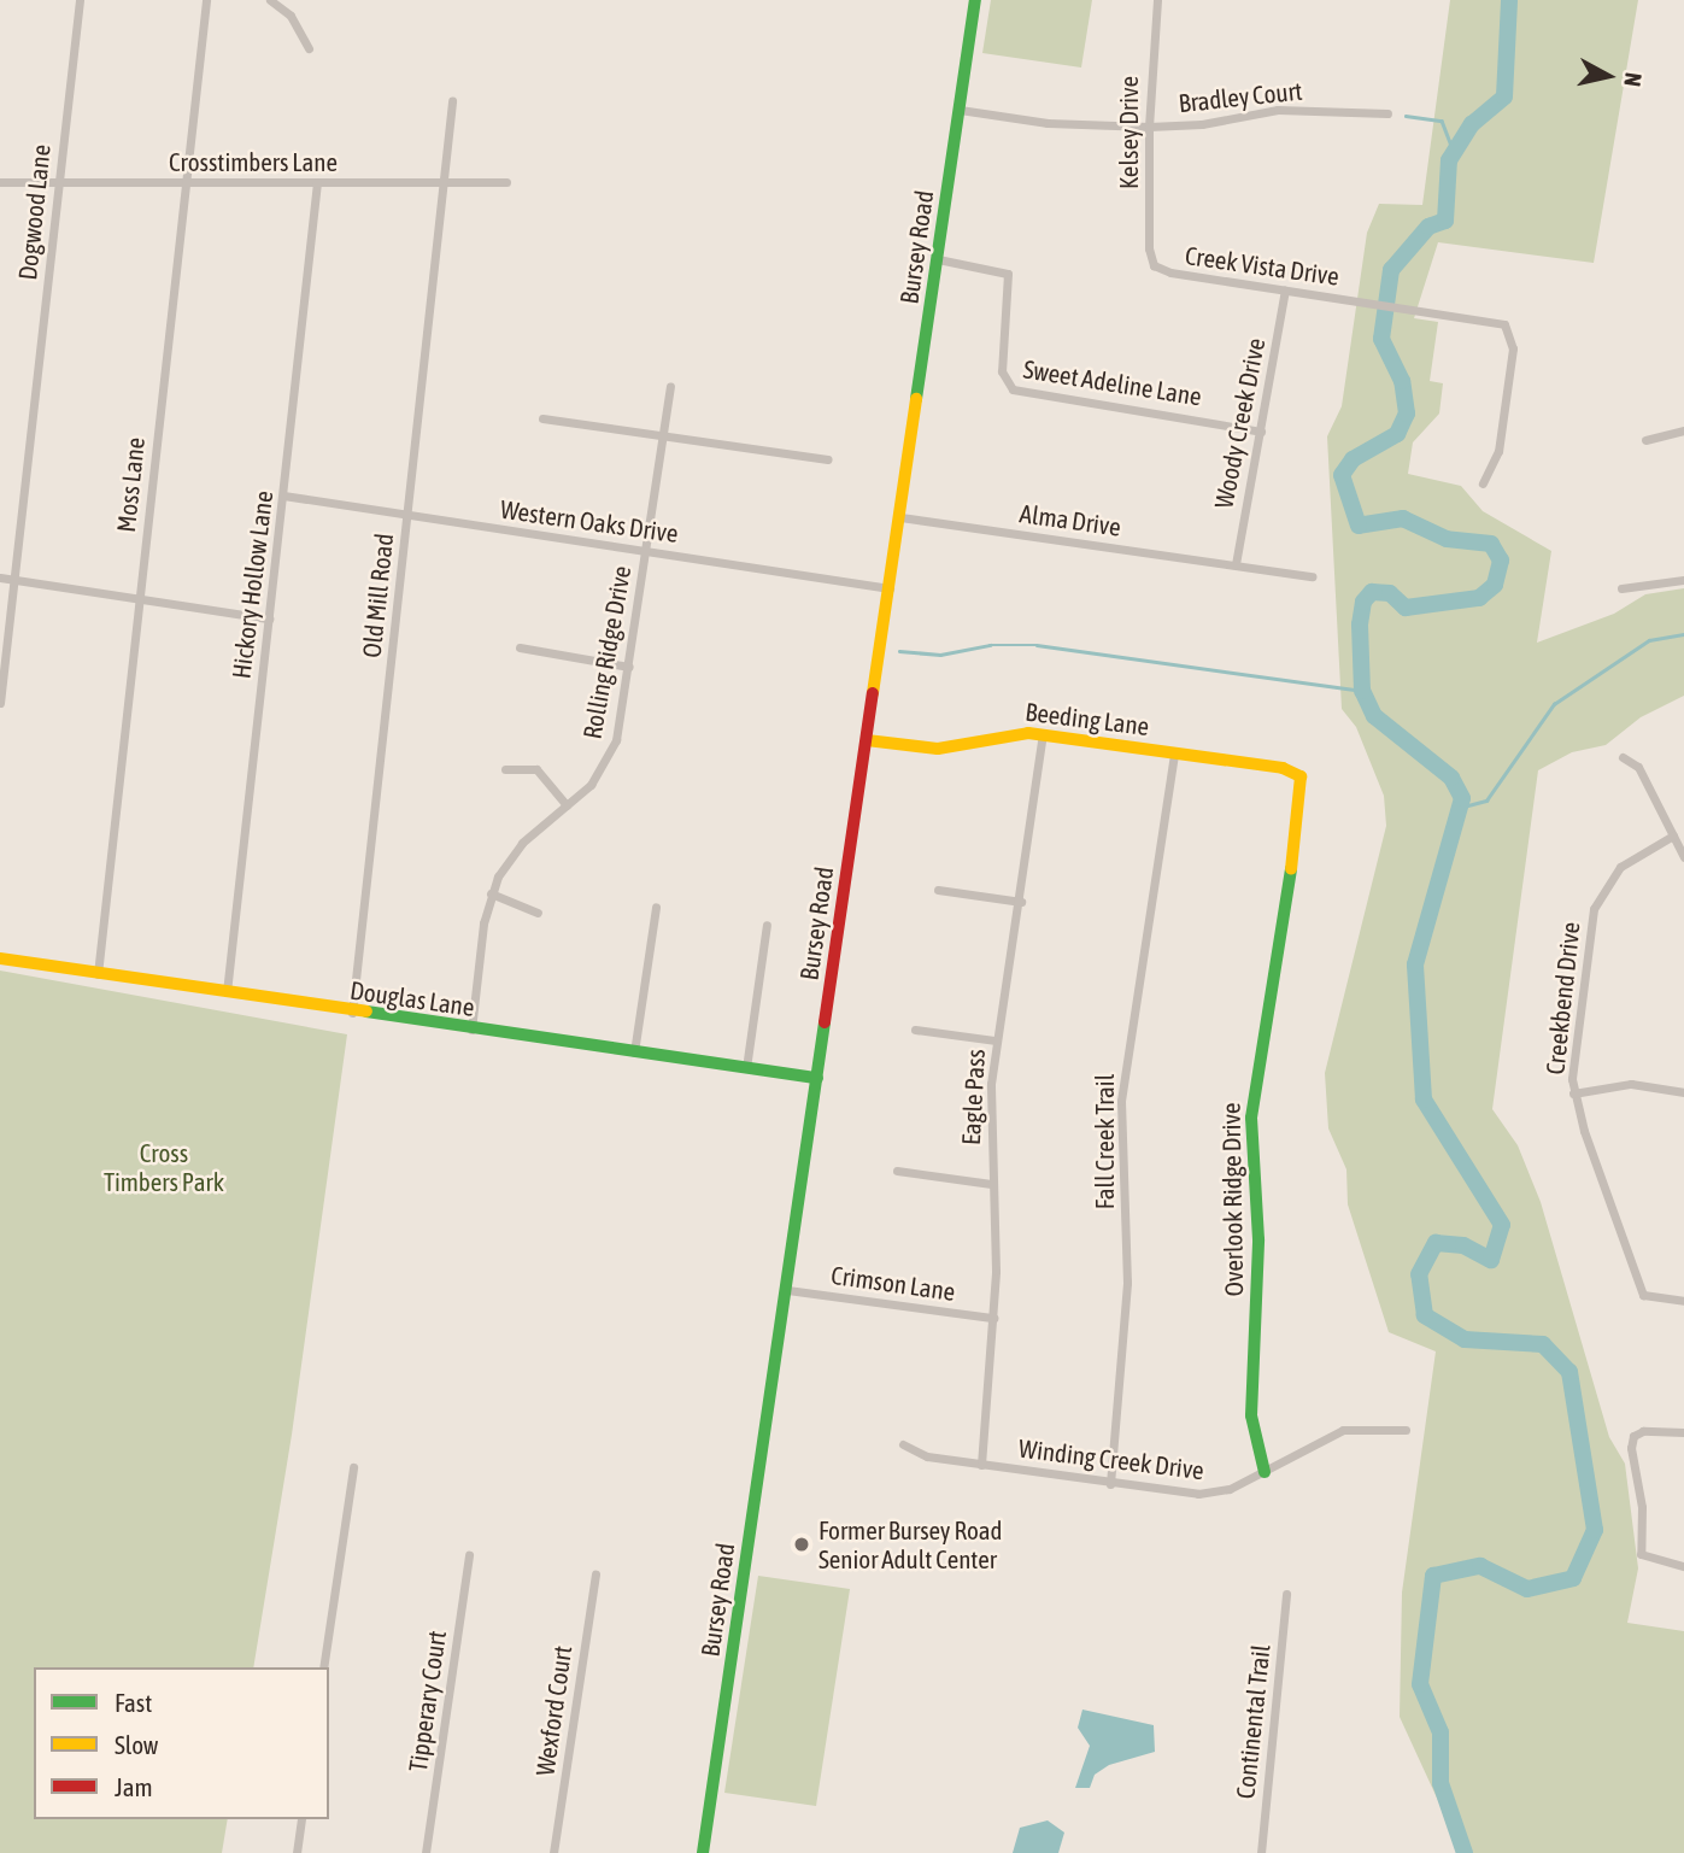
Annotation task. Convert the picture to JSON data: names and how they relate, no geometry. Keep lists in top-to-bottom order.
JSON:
{
  "streets": {
    "street": [
      "Bradley Court",
      "Kelsey Drive",
      "Crosstimbers Lane",
      "Dogwood Lane",
      "Bursey Road",
      "Creek Vista Drive",
      "Sweet Adeline Lane",
      "Woody Creek Drive",
      "Moss Lane",
      "Alma Drive",
      "Western Oaks Drive",
      "Hickory Hollow Lane",
      "Old Mill Road",
      "Rolling Ridge Drive",
      "Beeding Lane",
      "Douglas Lane",
      "Creekbend Drive",
      "Eagle Pass",
      "Fall Creek Trail",
      "Overlook Ridge Drive",
      "Crimson Lane",
      "Winding Creek Drive",
      "Tipperary Court",
      "Wexford Court",
      "Continental Trail"
    ]
  },
  "crossings": [
    ["Bradley Court", "Kelsey Drive"],
    ["Bradley Court", "Bursey Road"],
    ["Kelsey Drive", "Creek Vista Drive"],
    ["Crosstimbers Lane", "Dogwood Lane"],
    ["Crosstimbers Lane", "Moss Lane"],
    ["Crosstimbers Lane", "Hickory Hollow Lane"],
    ["Crosstimbers Lane", "Old Mill Road"],
    ["Bursey Road", "Sweet Adeline Lane"],
    ["Bursey Road", "Alma Drive"],
    ["Bursey Road", "Western Oaks Drive"],
    ["Bursey Road", "Beeding Lane"],
    ["Bursey Road", "Douglas Lane"],
    ["Bursey Road", "Crimson Lane"],
    ["Creek Vista Drive", "Woody Creek Drive"],
    ["Sweet Adeline Lane", "Woody Creek Drive"],
    ["Woody Creek Drive", "Alma Drive"],
    ["Moss Lane", "Douglas Lane"],
    ["Western Oaks Drive", "Hickory Hollow Lane"],
    ["Western Oaks Drive", "Old Mill Road"],
    ["Western Oaks Drive", "Rolling Ridge Drive"],
    ["Hickory Hollow Lane", "Douglas Lane"],
    ["Old Mill Road", "Douglas Lane"],
    ["Rolling Ridge Drive", "Douglas Lane"],
    ["Beeding Lane", "Eagle Pass"],
    ["Beeding Lane", "Fall Creek Trail"],
    ["Beeding Lane", "Overlook Ridge Drive"],
    ["Eagle Pass", "Crimson Lane"],
    ["Eagle Pass", "Winding Creek Drive"],
    ["Fall Creek Trail", "Winding Creek Drive"],
    ["Overlook Ridge Drive", "Winding Creek Drive"]
  ],
  "parks": ["Cross Timbers Park"],
  "places": ["Former Bursey Road Senior Adult Center"],
  "legend": ["Fast", "Slow", "Jam"],
  "north": "right"
}
